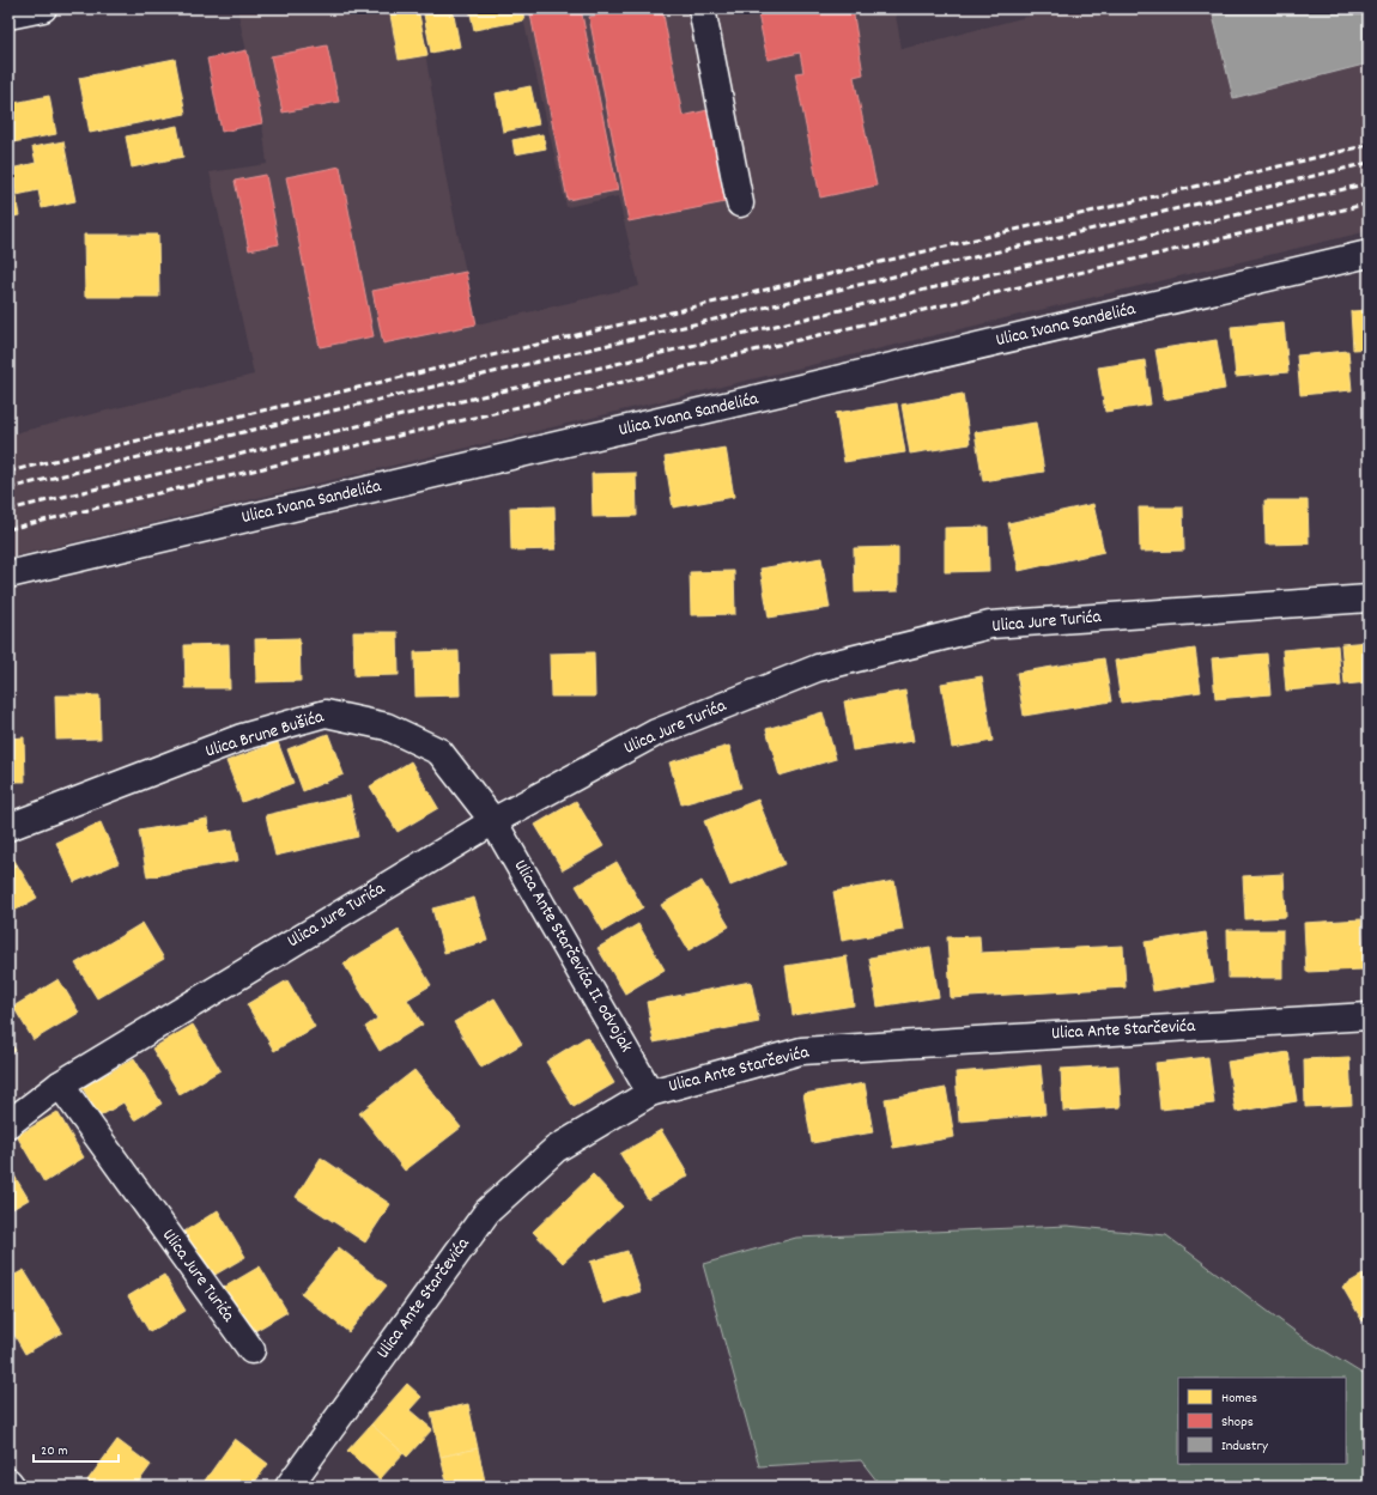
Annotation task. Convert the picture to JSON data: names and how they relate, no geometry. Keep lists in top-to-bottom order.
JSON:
{
  "streets": {
    "street": [
      "Ulica Ivana Sandelića",
      "Ulica Jure Turića",
      "Ulica Brune Bušića",
      "Ulica Ante Starčevića II. odvojak",
      "Ulica Ante Starčevića"
    ]
  },
  "crossings": [
    ["Ulica Jure Turića", "Ulica Brune Bušića"],
    ["Ulica Jure Turića", "Ulica Ante Starčevića II. odvojak"],
    ["Ulica Brune Bušića", "Ulica Ante Starčevića II. odvojak"],
    ["Ulica Ante Starčevića II. odvojak", "Ulica Ante Starčevića"]
  ],
  "legend": ["Homes", "Shops", "Industry"],
  "scale_bar": "20 m"
}
